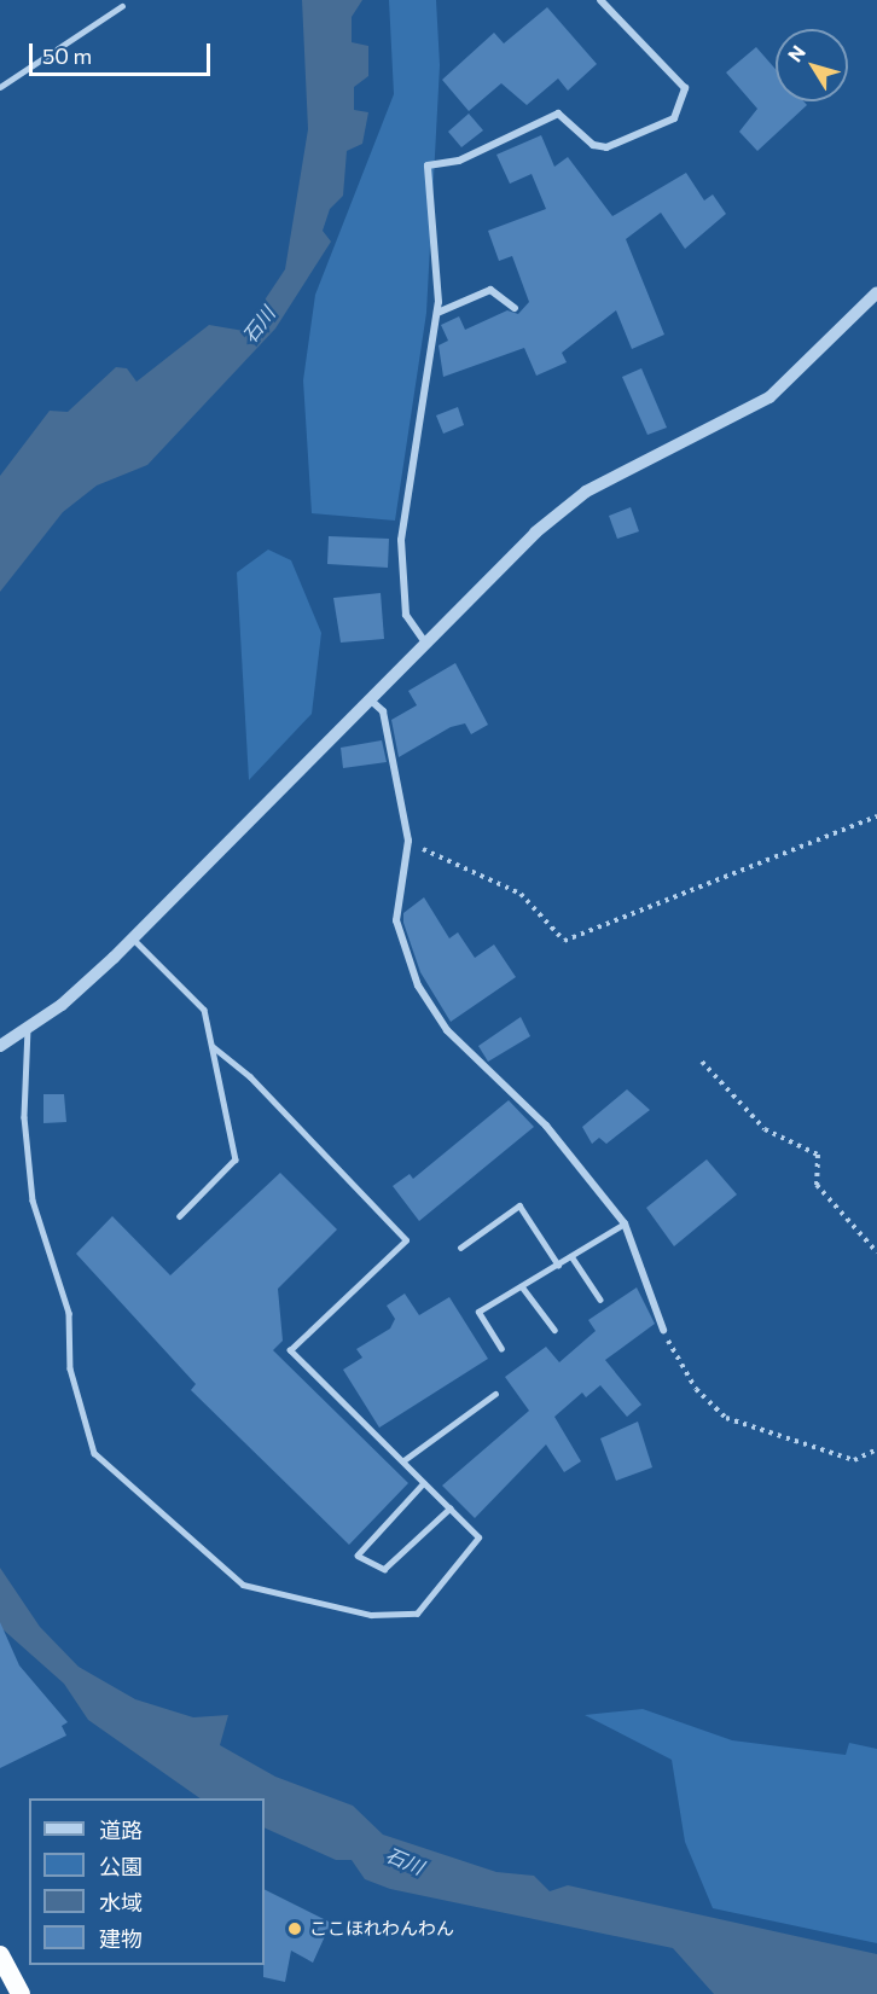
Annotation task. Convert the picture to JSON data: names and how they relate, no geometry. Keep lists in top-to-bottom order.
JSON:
{
  "water": ["石川"],
  "places": ["ここほれわんわん"],
  "legend": [
    "道路",
    "公園",
    "水域",
    "建物"
  ],
  "scale_bar": "50 m",
  "north": "top left"
}
